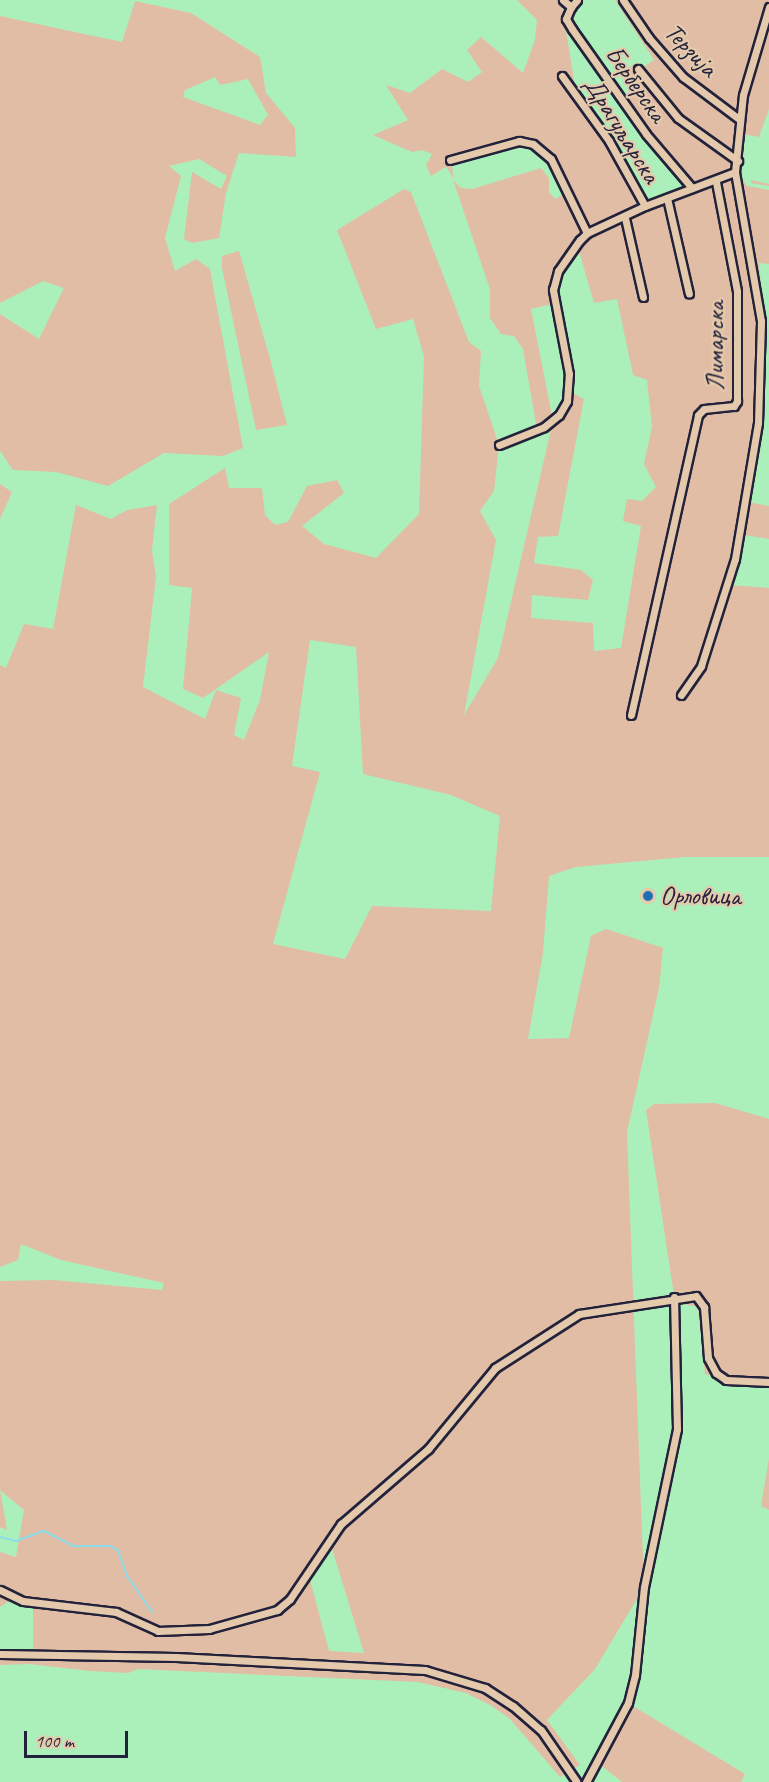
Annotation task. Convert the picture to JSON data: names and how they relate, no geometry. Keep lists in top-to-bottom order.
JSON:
{
  "streets": {
    "street": [
      "Терзија",
      "Берберска",
      "Драгуљарска",
      "Лимарска"
    ]
  },
  "places": ["Орловица"],
  "scale_bar": "100 m"
}
